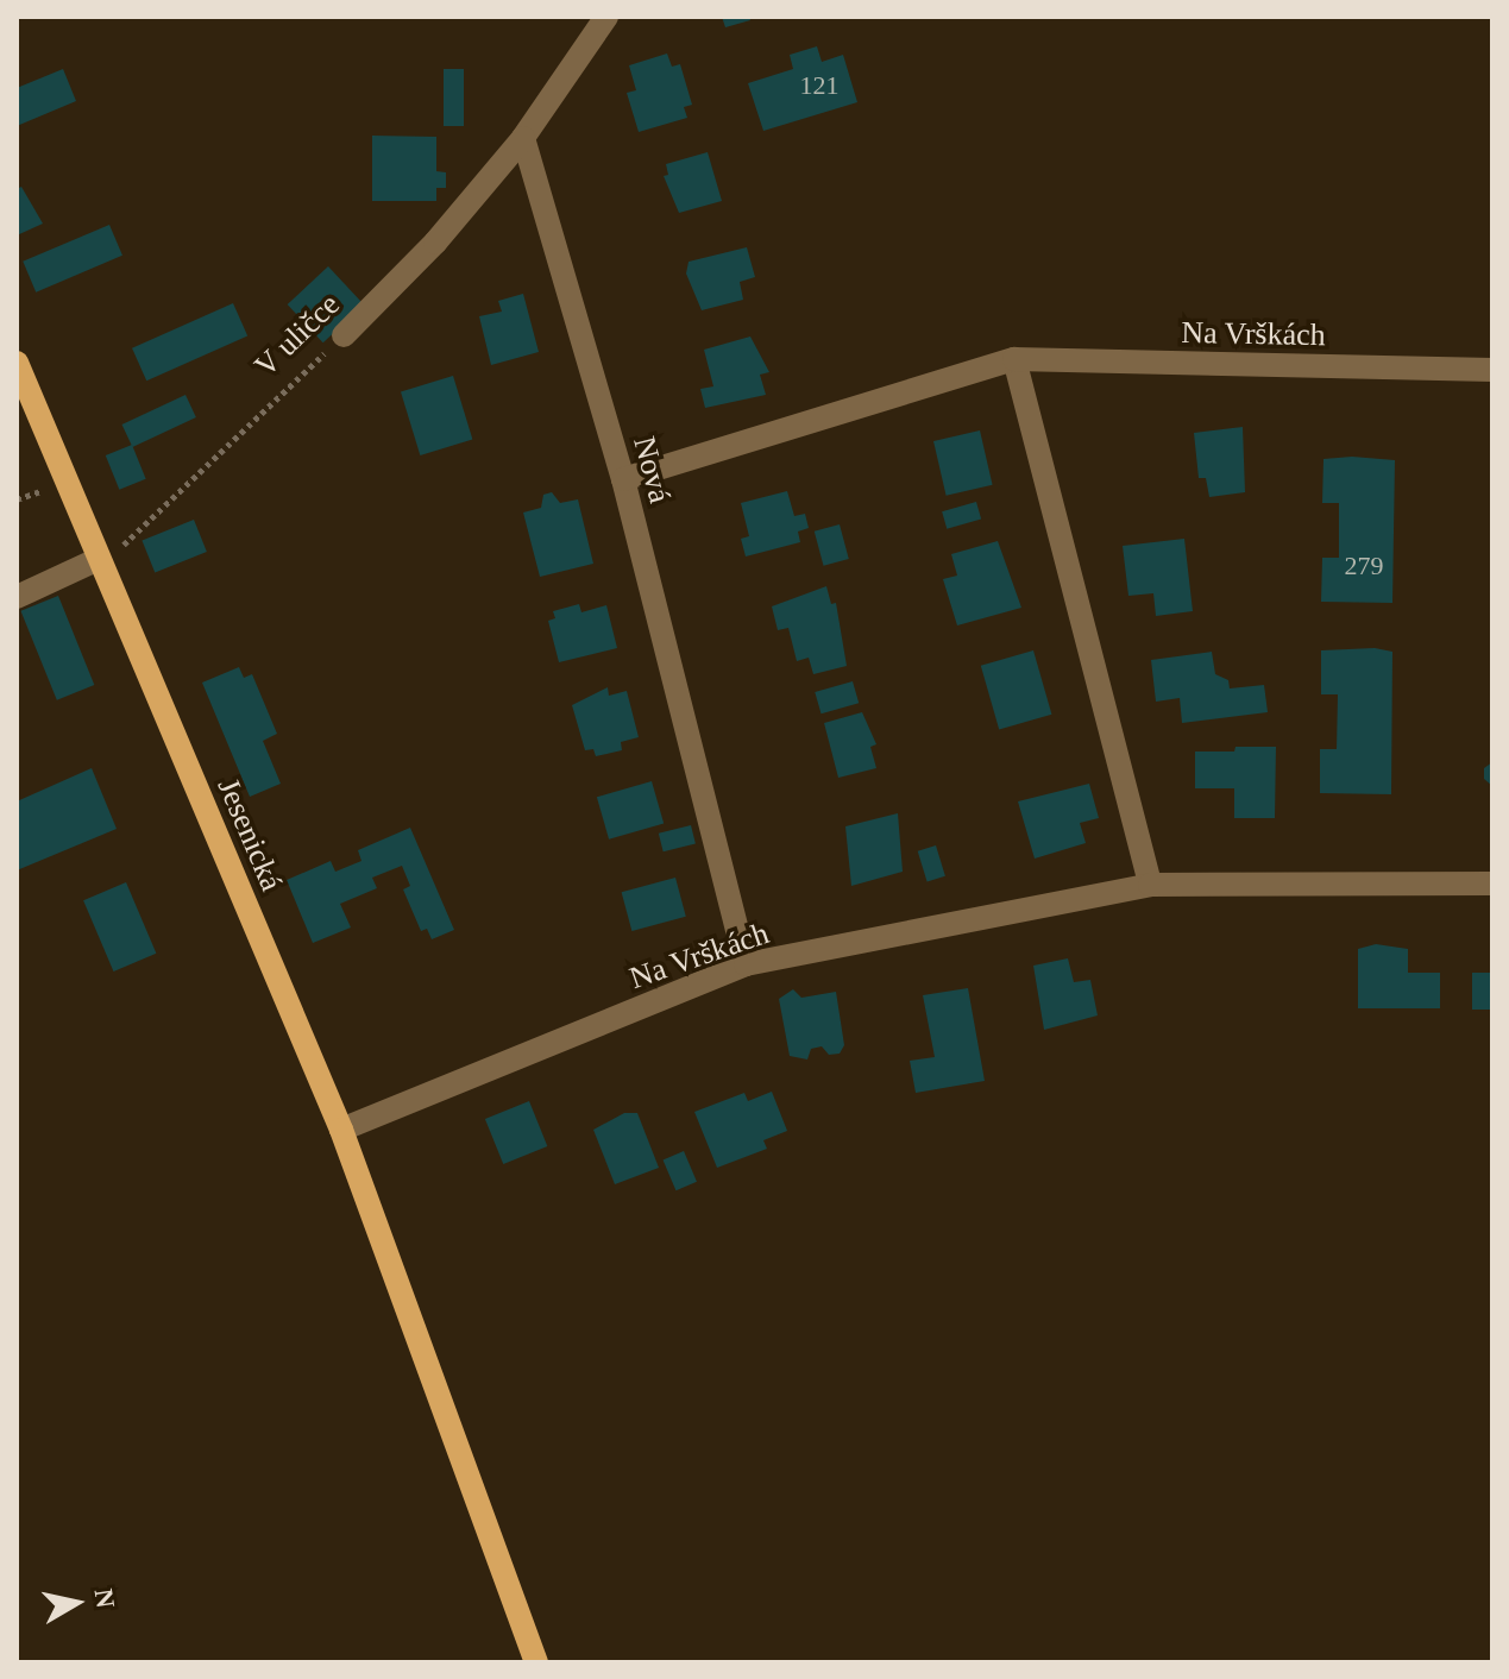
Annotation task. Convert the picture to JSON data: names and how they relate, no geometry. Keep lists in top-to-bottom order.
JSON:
{
  "streets": {
    "main road": ["Jesenická"],
    "street": ["Na Vrškách", "V uličce", "Nová"]
  },
  "crossings": [
    ["Na Vrškách", "Nová"],
    ["Na Vrškách", "Jesenická"],
    ["V uličce", "Nová"],
    ["V uličce", "Jesenická"]
  ],
  "house_numbers": ["121", "279"],
  "north": "right"
}
